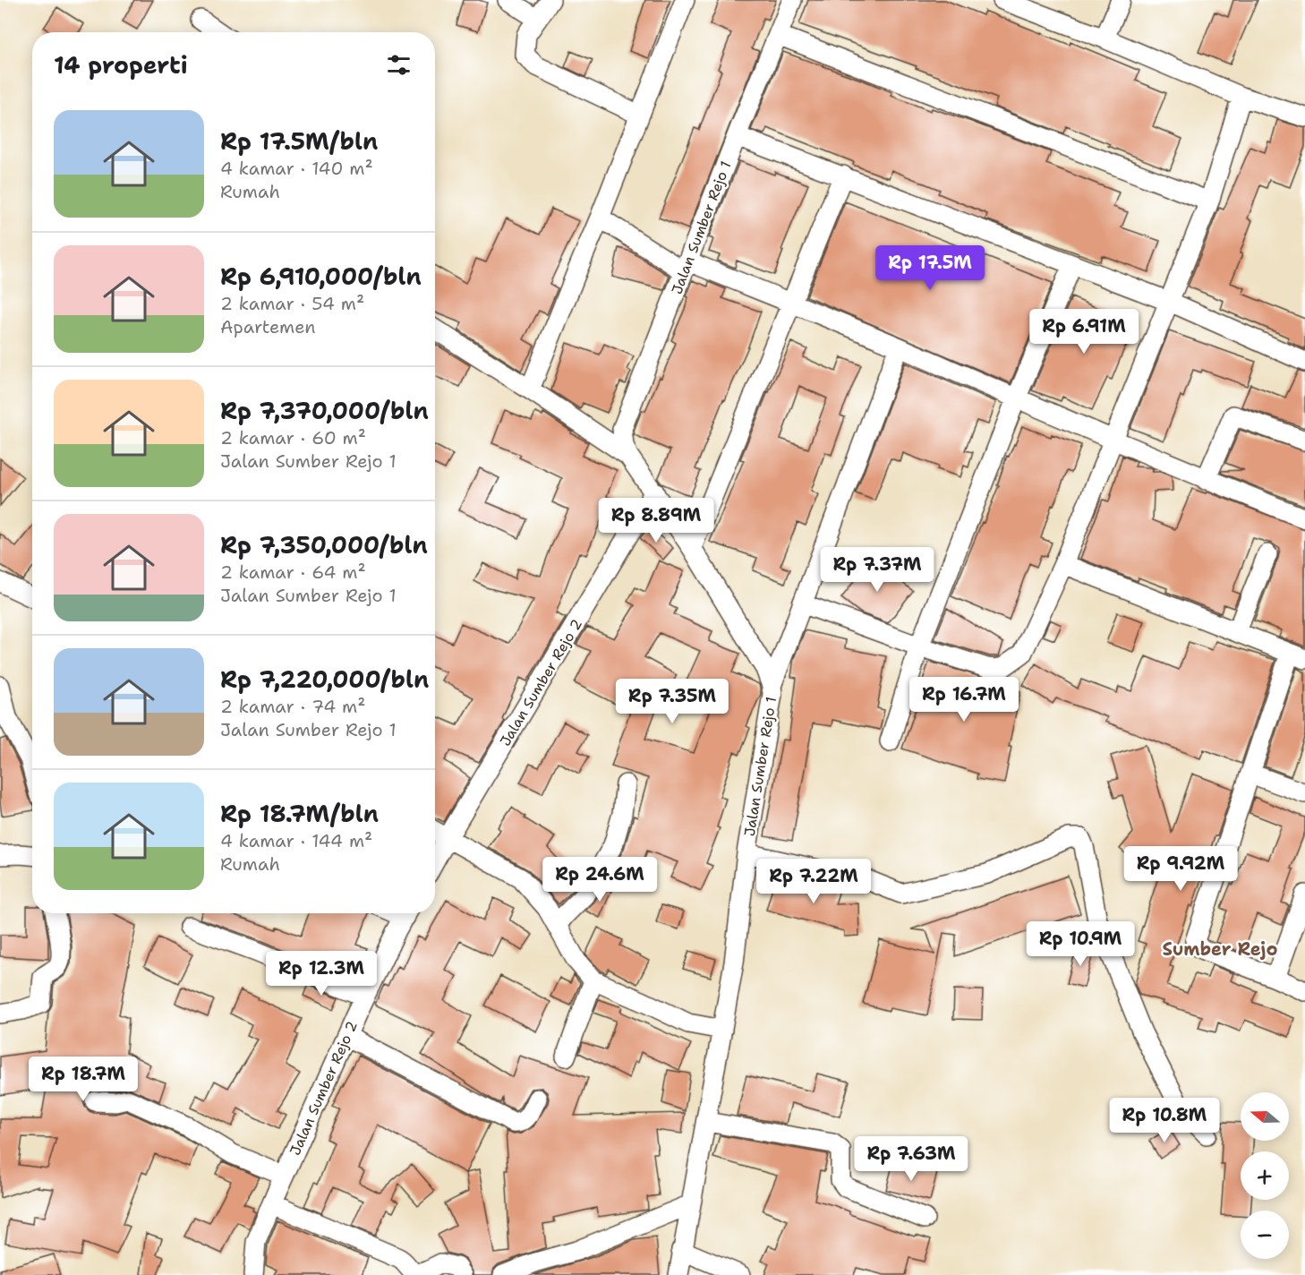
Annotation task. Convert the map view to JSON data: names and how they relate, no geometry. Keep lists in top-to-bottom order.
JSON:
{
  "streets": {
    "street": ["Jalan Sumber Rejo 1", "Jalan Sumber Rejo 2"]
  },
  "crossings": [
    ["Jalan Sumber Rejo 1", "Jalan Sumber Rejo 2"]
  ],
  "districts": ["Sumber Rejo"],
  "north": "left",
  "page": {
    "heading": "14 properti",
    "list": [
      {
        "name": "Rp 17.5M/bln",
        "note": "4 kamar · 140 m² · Rumah"
      },
      {
        "name": "Rp 6,910,000/bln",
        "note": "2 kamar · 54 m² · Apartemen"
      },
      {
        "name": "Rp 7,370,000/bln",
        "note": "2 kamar · 60 m² · Jalan Sumber Rejo 1"
      },
      {
        "name": "Rp 7,350,000/bln",
        "note": "2 kamar · 64 m² · Jalan Sumber Rejo 1"
      },
      {
        "name": "Rp 7,220,000/bln",
        "note": "2 kamar · 74 m² · Jalan Sumber Rejo 1"
      },
      {
        "name": "Rp 18.7M/bln",
        "note": "4 kamar · 144 m² · Rumah"
      }
    ],
    "price": [
      "Rp 17.5M",
      "Rp 6.91M",
      "Rp 8.89M",
      "Rp 7.37M",
      "Rp 16.7M",
      "Rp 7.35M",
      "Rp 9.92M",
      "Rp 24.6M",
      "Rp 7.22M",
      "Rp 10.9M",
      "Rp 12.3M",
      "Rp 18.7M",
      "Rp 10.8M",
      "Rp 7.63M"
    ],
    "map_buttons": ["+", "−"]
  }
}
